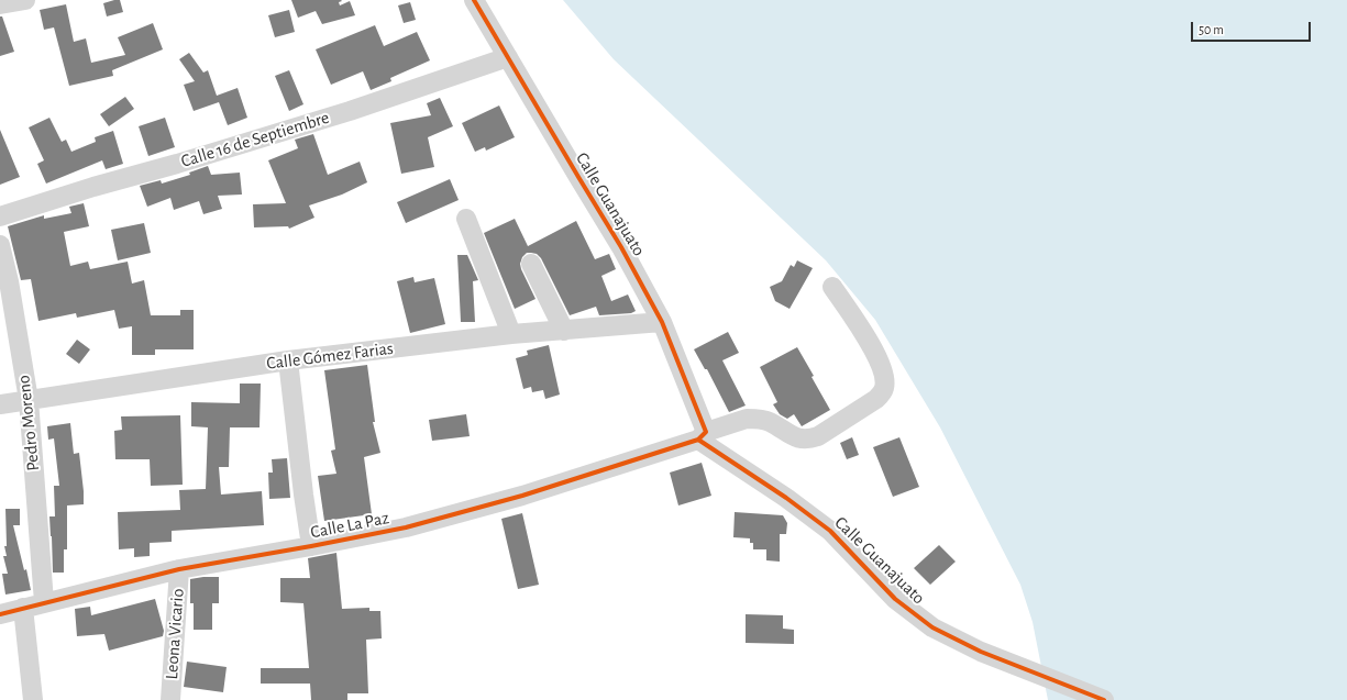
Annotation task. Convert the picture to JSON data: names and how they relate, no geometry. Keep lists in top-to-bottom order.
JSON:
{
  "streets": {
    "street": [
      "Calle 16 de Septiembre",
      "Calle Guanajuato",
      "Calle Gómez Farias",
      "Pedro Moreno",
      "Calle La Paz",
      "Leona Vicario"
    ]
  },
  "crossings": [
    ["Calle 16 de Septiembre", "Calle Guanajuato"],
    ["Calle Guanajuato", "Calle Gómez Farias"],
    ["Calle Guanajuato", "Calle La Paz"],
    ["Calle Gómez Farias", "Pedro Moreno"],
    ["Pedro Moreno", "Calle La Paz"],
    ["Calle La Paz", "Leona Vicario"]
  ],
  "scale_bar": "50 m"
}
